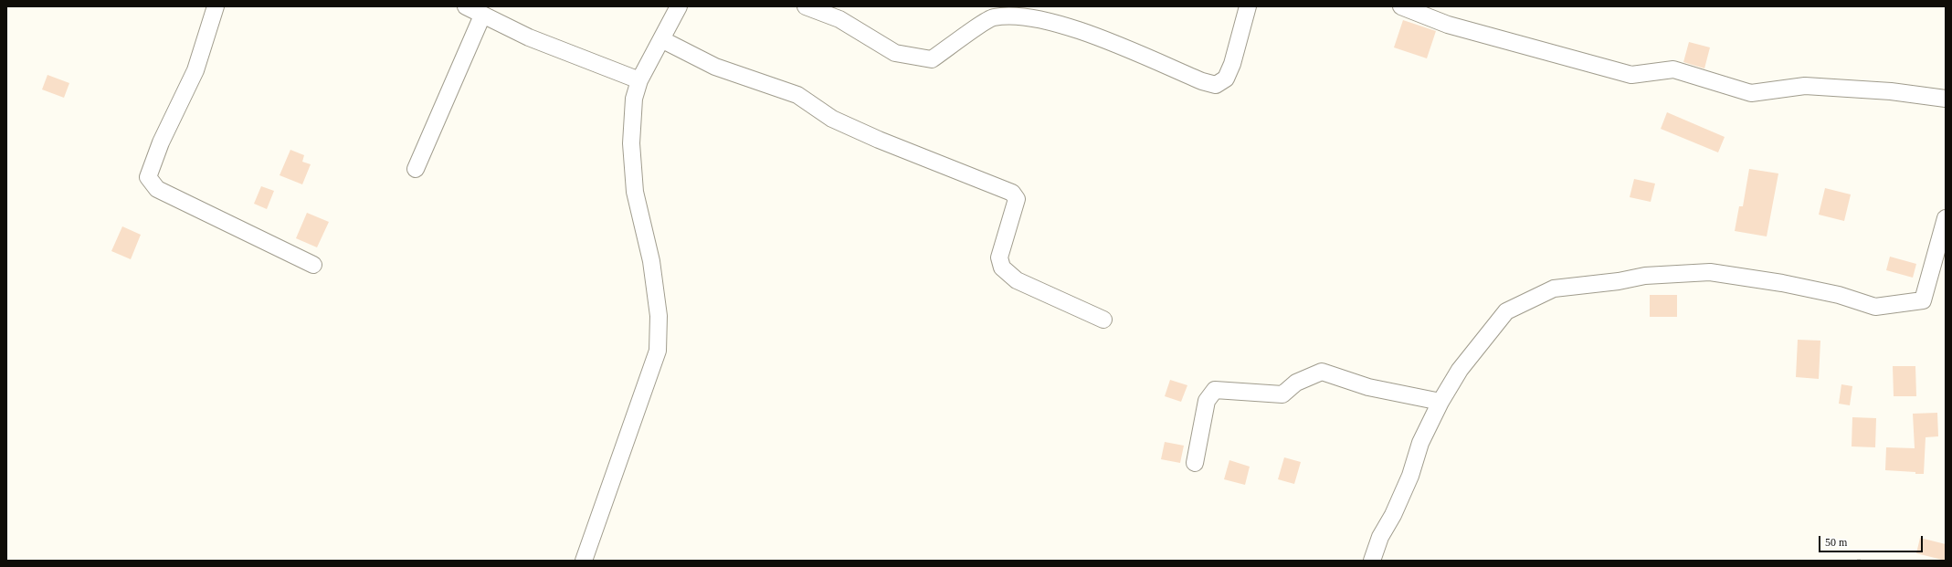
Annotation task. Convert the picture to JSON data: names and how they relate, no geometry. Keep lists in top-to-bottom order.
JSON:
{
  "scale_bar": "50 m"
}
